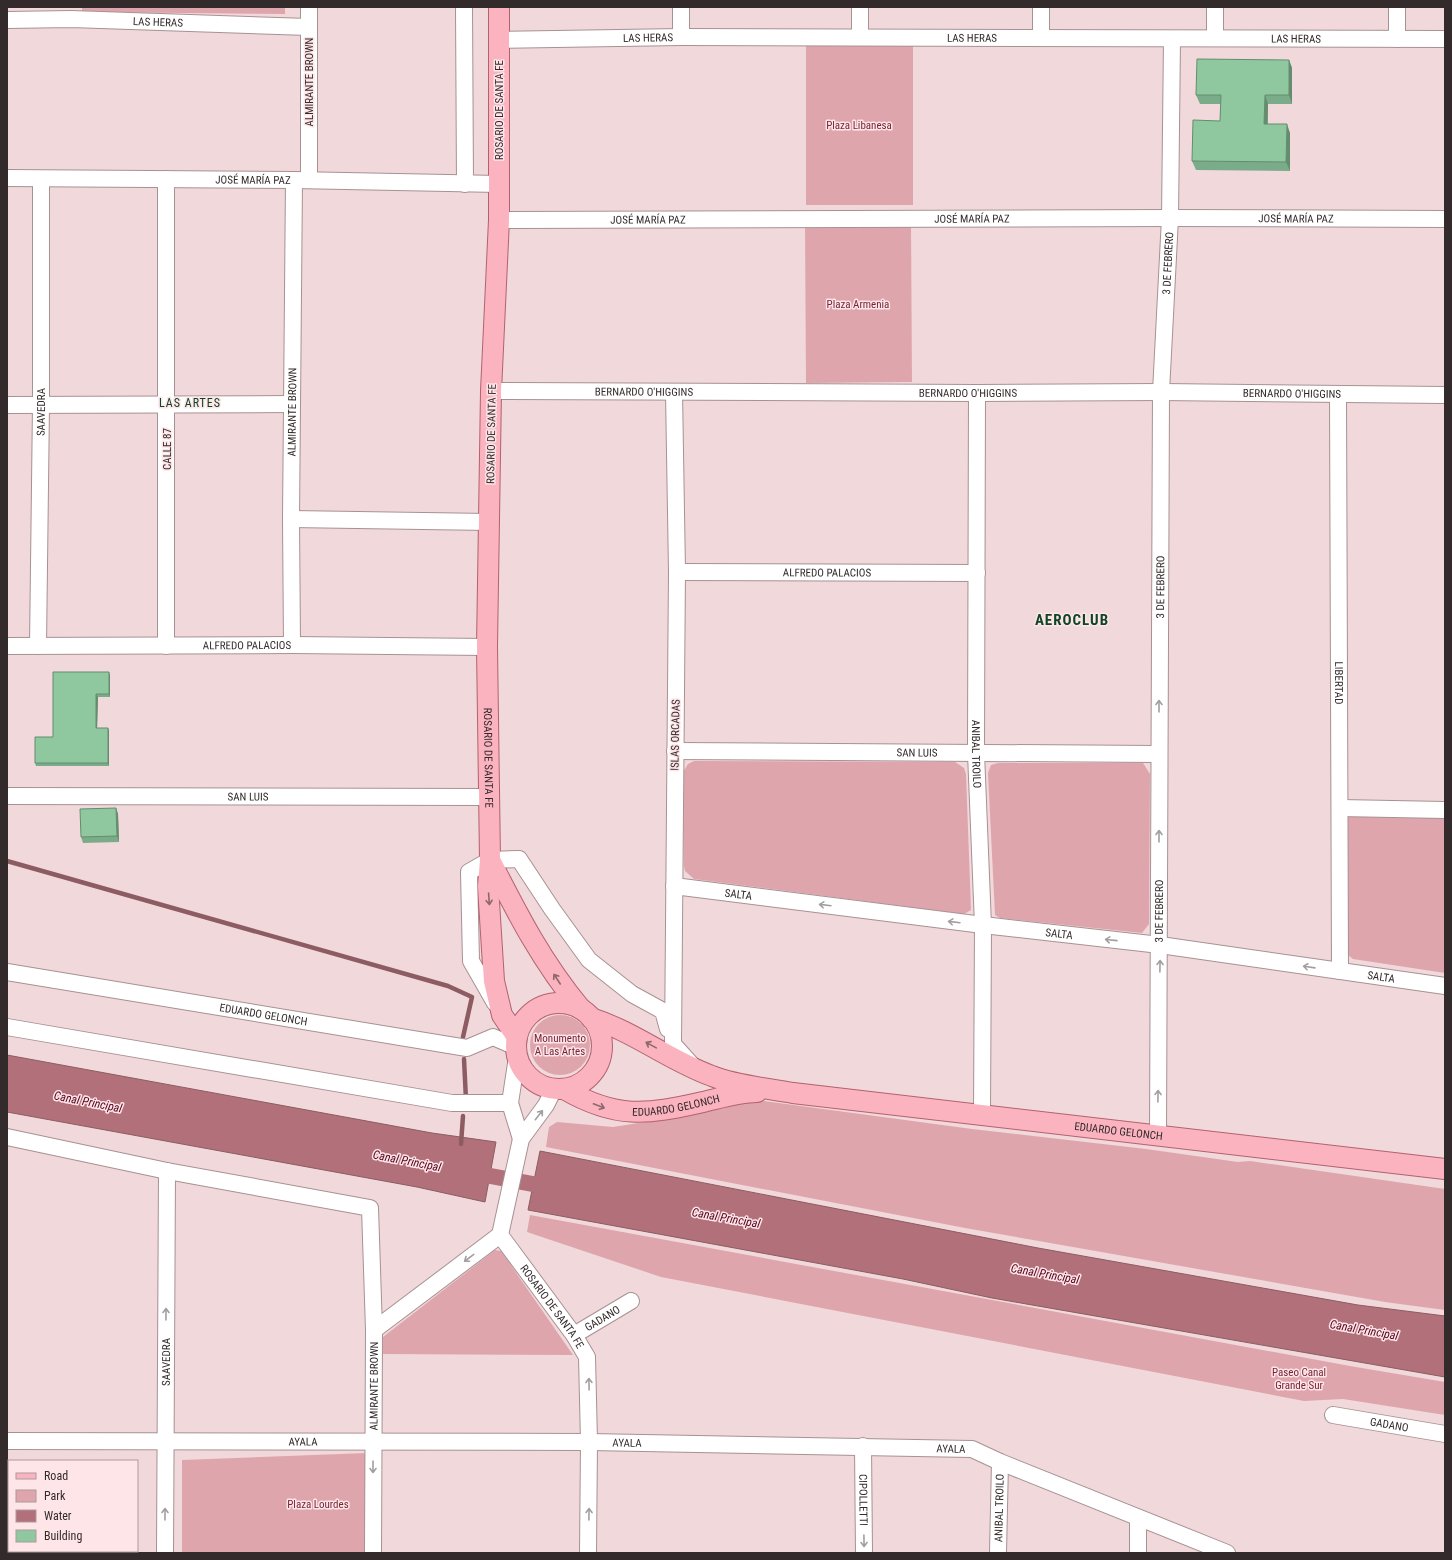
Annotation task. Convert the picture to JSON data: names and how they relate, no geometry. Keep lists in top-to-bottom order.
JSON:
{
  "streets": {
    "main road": ["ROSARIO DE SANTA FE", "EDUARDO GELONCH"],
    "street": [
      "LAS HERAS",
      "ALMIRANTE BROWN",
      "JOSÉ MARÍA PAZ",
      "3 DE FEBRERO",
      "BERNARDO O'HIGGINS",
      "SAAVEDRA",
      "CALLE 87",
      "ALFREDO PALACIOS",
      "LIBERTAD",
      "ISLAS ORCADAS",
      "SAN LUIS",
      "ANIBAL TROILO",
      "SALTA",
      "GADANO",
      "AYALA",
      "CIPOLLETTI"
    ]
  },
  "crossings": [
    ["LAS HERAS", "ALMIRANTE BROWN"],
    ["LAS HERAS", "ROSARIO DE SANTA FE"],
    ["LAS HERAS", "3 DE FEBRERO"],
    ["ALMIRANTE BROWN", "ROSARIO DE SANTA FE"],
    ["ALMIRANTE BROWN", "JOSÉ MARÍA PAZ"],
    ["ALMIRANTE BROWN", "ALFREDO PALACIOS"],
    ["ALMIRANTE BROWN", "AYALA"],
    ["ROSARIO DE SANTA FE", "JOSÉ MARÍA PAZ"],
    ["ROSARIO DE SANTA FE", "BERNARDO O'HIGGINS"],
    ["ROSARIO DE SANTA FE", "ALFREDO PALACIOS"],
    ["ROSARIO DE SANTA FE", "SAN LUIS"],
    ["ROSARIO DE SANTA FE", "EDUARDO GELONCH"],
    ["ROSARIO DE SANTA FE", "GADANO"],
    ["ROSARIO DE SANTA FE", "AYALA"],
    ["JOSÉ MARÍA PAZ", "3 DE FEBRERO"],
    ["JOSÉ MARÍA PAZ", "SAAVEDRA"],
    ["JOSÉ MARÍA PAZ", "CALLE 87"],
    ["3 DE FEBRERO", "BERNARDO O'HIGGINS"],
    ["3 DE FEBRERO", "SAN LUIS"],
    ["3 DE FEBRERO", "SALTA"],
    ["3 DE FEBRERO", "EDUARDO GELONCH"],
    ["BERNARDO O'HIGGINS", "LIBERTAD"],
    ["BERNARDO O'HIGGINS", "ISLAS ORCADAS"],
    ["BERNARDO O'HIGGINS", "ANIBAL TROILO"],
    ["SAAVEDRA", "ALFREDO PALACIOS"],
    ["SAAVEDRA", "AYALA"],
    ["CALLE 87", "ALFREDO PALACIOS"],
    ["ALFREDO PALACIOS", "ISLAS ORCADAS"],
    ["ALFREDO PALACIOS", "ANIBAL TROILO"],
    ["LIBERTAD", "SALTA"],
    ["ISLAS ORCADAS", "SAN LUIS"],
    ["ISLAS ORCADAS", "SALTA"],
    ["SAN LUIS", "ANIBAL TROILO"],
    ["ANIBAL TROILO", "SALTA"],
    ["ANIBAL TROILO", "EDUARDO GELONCH"],
    ["ANIBAL TROILO", "AYALA"],
    ["AYALA", "CIPOLLETTI"]
  ],
  "one_way": [
    "3 DE FEBRERO",
    "SAAVEDRA",
    "SALTA",
    "CIPOLLETTI"
  ],
  "districts": ["LAS ARTES", "AEROCLUB"],
  "water": ["Canal Principal"],
  "parks": [
    "Plaza Libanesa",
    "Plaza Armenia",
    "Monumento A Las Artes",
    "Paseo Canal Grande Sur",
    "Plaza Lourdes"
  ],
  "legend": [
    "Road",
    "Park",
    "Water",
    "Building"
  ]
}
